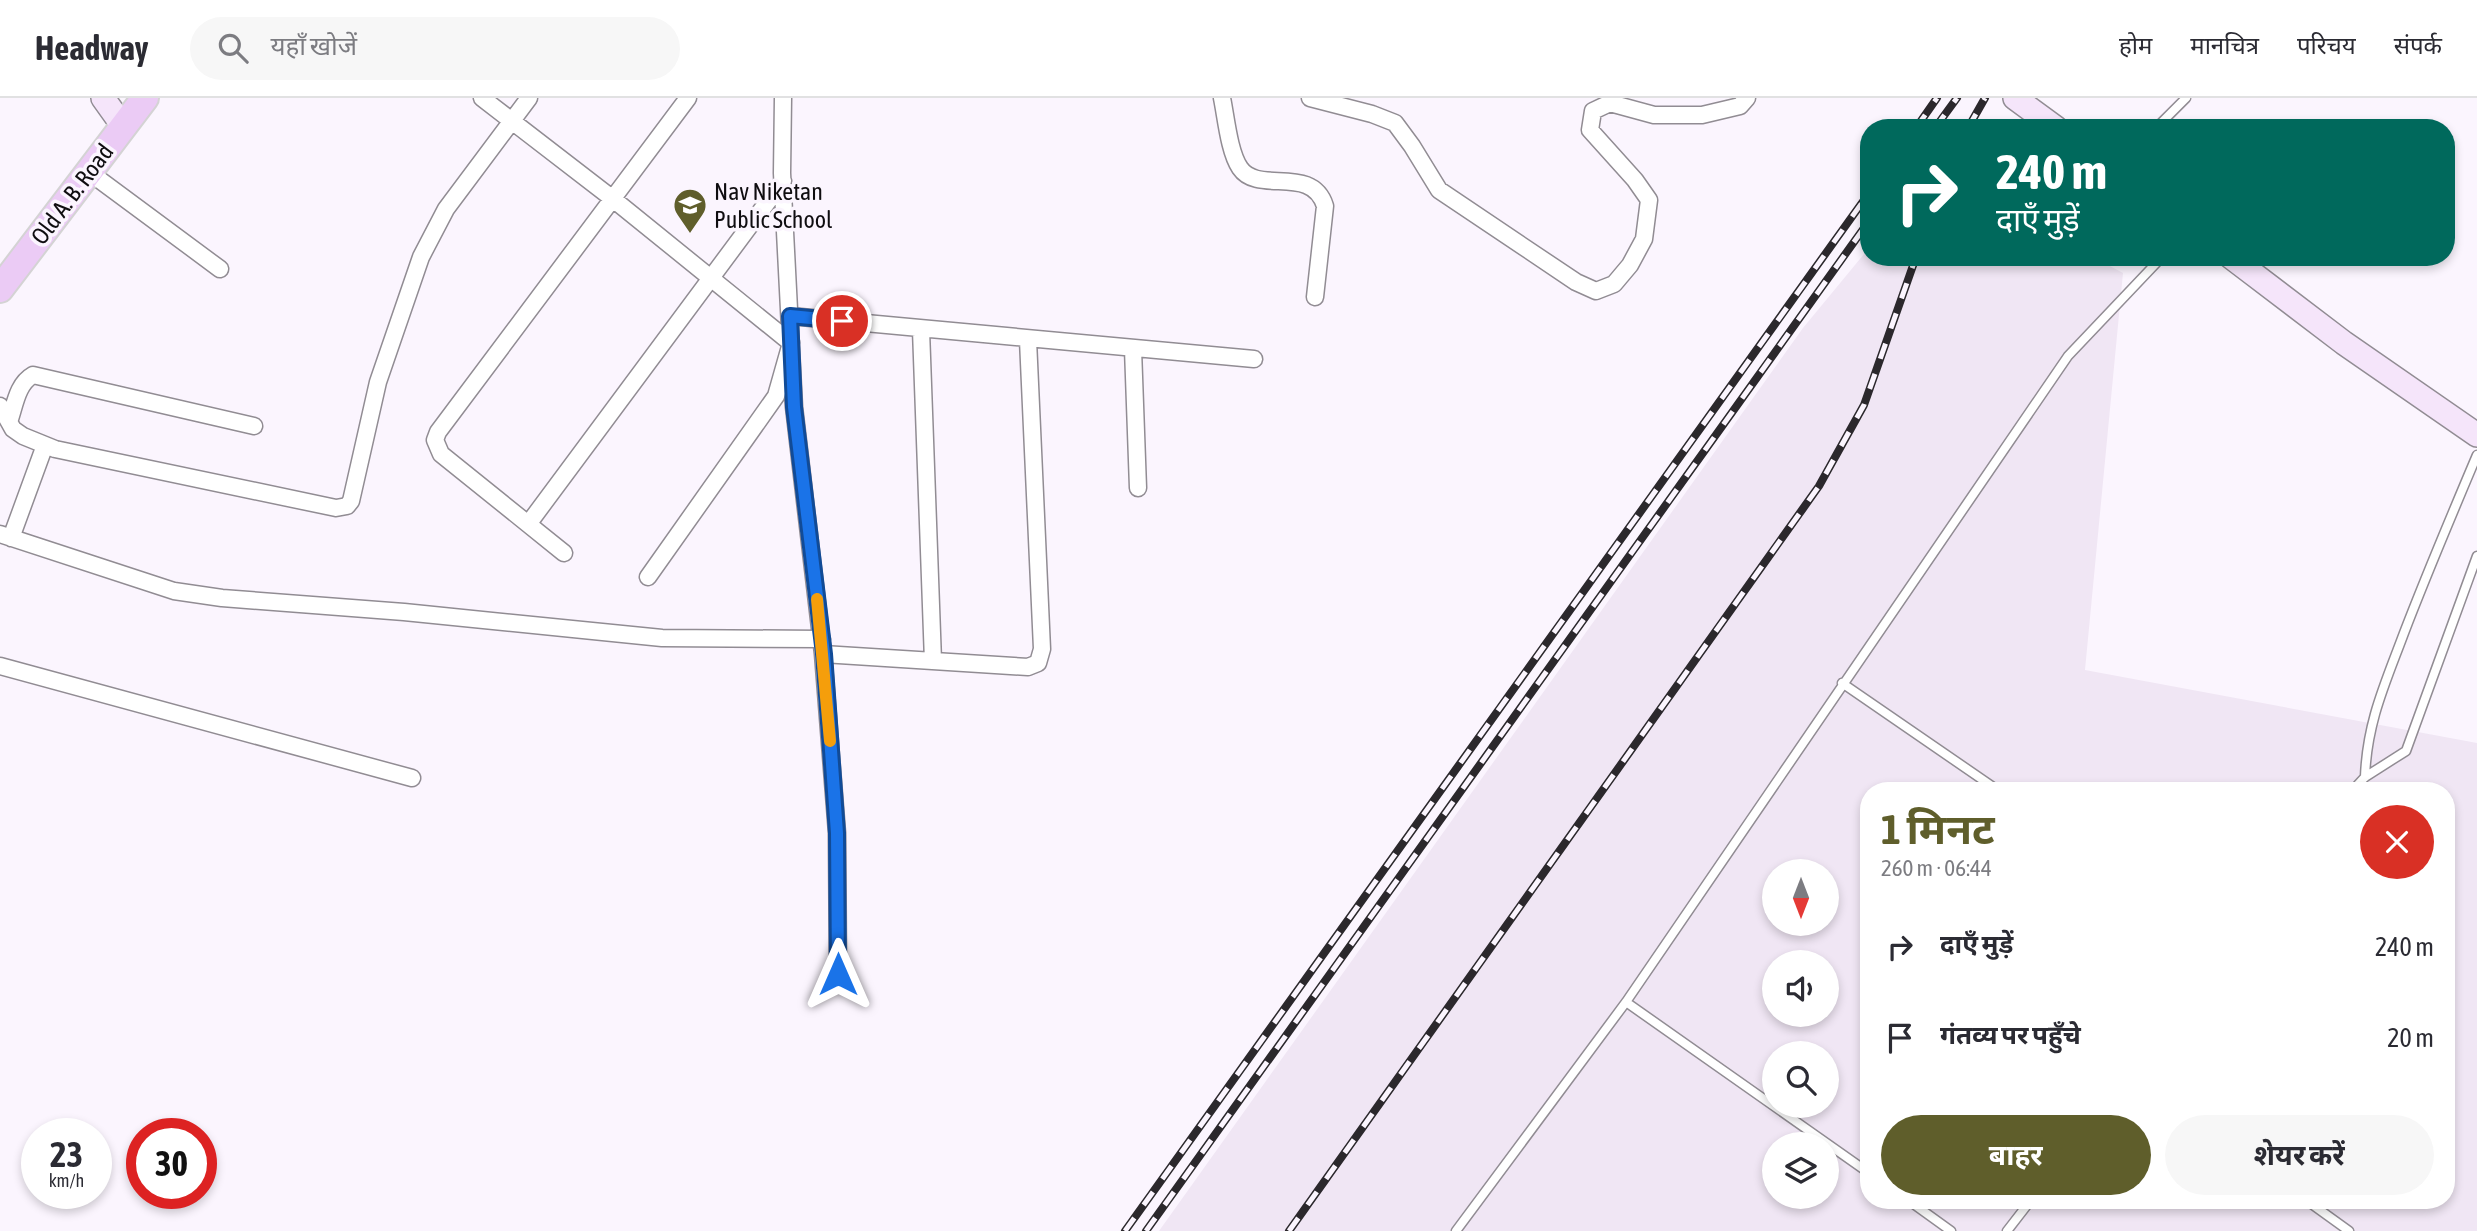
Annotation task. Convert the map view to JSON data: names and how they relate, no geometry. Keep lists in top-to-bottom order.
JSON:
{
  "streets": {
    "main road": ["Old A. B. Road"]
  },
  "places": {
    "school or university": ["Nav Niketan Public School"]
  },
  "north": "bottom",
  "page": {
    "header": "Headway",
    "search": "यहाँ खोजें",
    "nav": [
      "होम",
      "मानचित्र",
      "परिचय",
      "संपर्क"
    ],
    "turn": ["240 m", "दाएँ मुड़ें"],
    "heading": ["1 मिनट", "260 m · 06:44"],
    "list": [
      {
        "name": "दाएँ मुड़ें",
        "value": "240 m"
      },
      {
        "name": "गंतव्य पर पहुँचे",
        "value": "20 m"
      }
    ],
    "buttons": ["बाहर", "शेयर करें"],
    "speed": "23 km/h",
    "limit": "30"
  }
}
